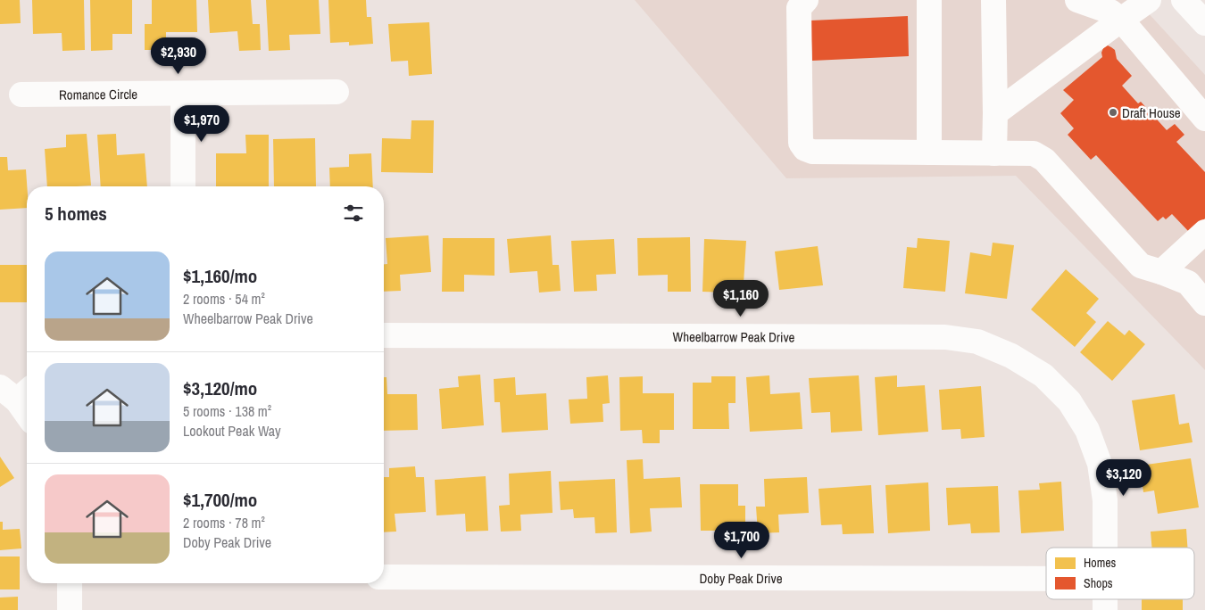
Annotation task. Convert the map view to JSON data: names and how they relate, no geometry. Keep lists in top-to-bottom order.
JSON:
{
  "streets": {
    "street": ["Romance Circle", "Wheelbarrow Peak Drive", "Doby Peak Drive"]
  },
  "places": ["Draft House"],
  "legend": ["Homes", "Shops"],
  "page": {
    "price": [
      "$2,930",
      "$1,970",
      "$1,160",
      "$3,120",
      "$1,700"
    ],
    "heading": "5 homes",
    "list": [
      {
        "name": "$1,160/mo",
        "note": "2 rooms · 54 m² · Wheelbarrow Peak Drive"
      },
      {
        "name": "$3,120/mo",
        "note": "5 rooms · 138 m² · Lookout Peak Way"
      },
      {
        "name": "$1,700/mo",
        "note": "2 rooms · 78 m² · Doby Peak Drive"
      }
    ]
  }
}
